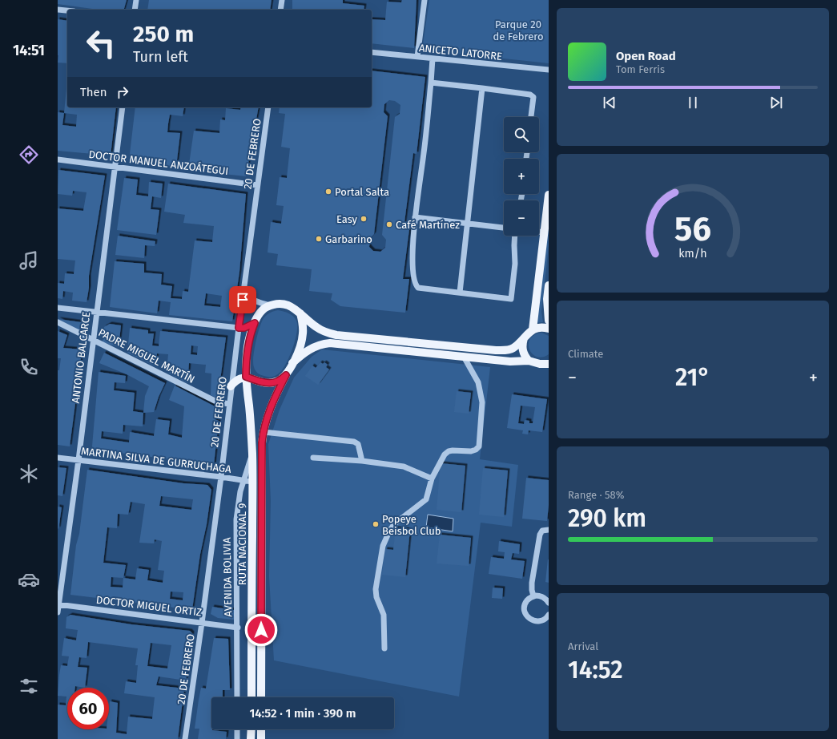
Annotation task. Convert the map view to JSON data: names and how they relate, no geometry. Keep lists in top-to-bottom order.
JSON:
{
  "streets": {
    "main road": ["RUTA NACIONAL 9"],
    "street": [
      "ANICETO LATORRE",
      "20 DE FEBRERO",
      "DOCTOR MANUEL ANZOÁTEGUI",
      "PADRE MIGUEL MARTÍN",
      "ANTONIO BALCARCE",
      "MARTINA SILVA DE GURRUCHAGA",
      "AVENIDA BOLIVIA",
      "DOCTOR MIGUEL ORTIZ"
    ]
  },
  "crossings": [
    ["20 DE FEBRERO", "DOCTOR MANUEL ANZOÁTEGUI"],
    ["20 DE FEBRERO", "PADRE MIGUEL MARTÍN"],
    ["20 DE FEBRERO", "MARTINA SILVA DE GURRUCHAGA"],
    ["20 DE FEBRERO", "DOCTOR MIGUEL ORTIZ"],
    ["DOCTOR MANUEL ANZOÁTEGUI", "ANTONIO BALCARCE"],
    ["PADRE MIGUEL MARTÍN", "ANTONIO BALCARCE"],
    ["ANTONIO BALCARCE", "MARTINA SILVA DE GURRUCHAGA"],
    ["ANTONIO BALCARCE", "DOCTOR MIGUEL ORTIZ"],
    ["MARTINA SILVA DE GURRUCHAGA", "RUTA NACIONAL 9"],
    ["MARTINA SILVA DE GURRUCHAGA", "AVENIDA BOLIVIA"],
    ["RUTA NACIONAL 9", "AVENIDA BOLIVIA"],
    ["AVENIDA BOLIVIA", "DOCTOR MIGUEL ORTIZ"]
  ],
  "parks": ["Parque 20 de Febrero"],
  "places": [
    "Portal Salta",
    "Easy",
    "Café Martínez",
    "Garbarino",
    "Popeye Beisbol Club"
  ],
  "page": {
    "tabs": "14:51",
    "turn": ["250 m", "Turn left"],
    "song": ["Open Road", "Tom Ferris"],
    "then": "Then",
    "map_buttons": ["+", "−"],
    "tile": [
      "Climate",
      ["Range · 58%", "290 km"],
      ["Arrival", "14:52"]
    ],
    "heat": ["−", "21°", "+"],
    "limit": "60",
    "trip": "14:52 · 1 min · 390 m",
    "gauge": ["56", "km/h"]
  }
}
